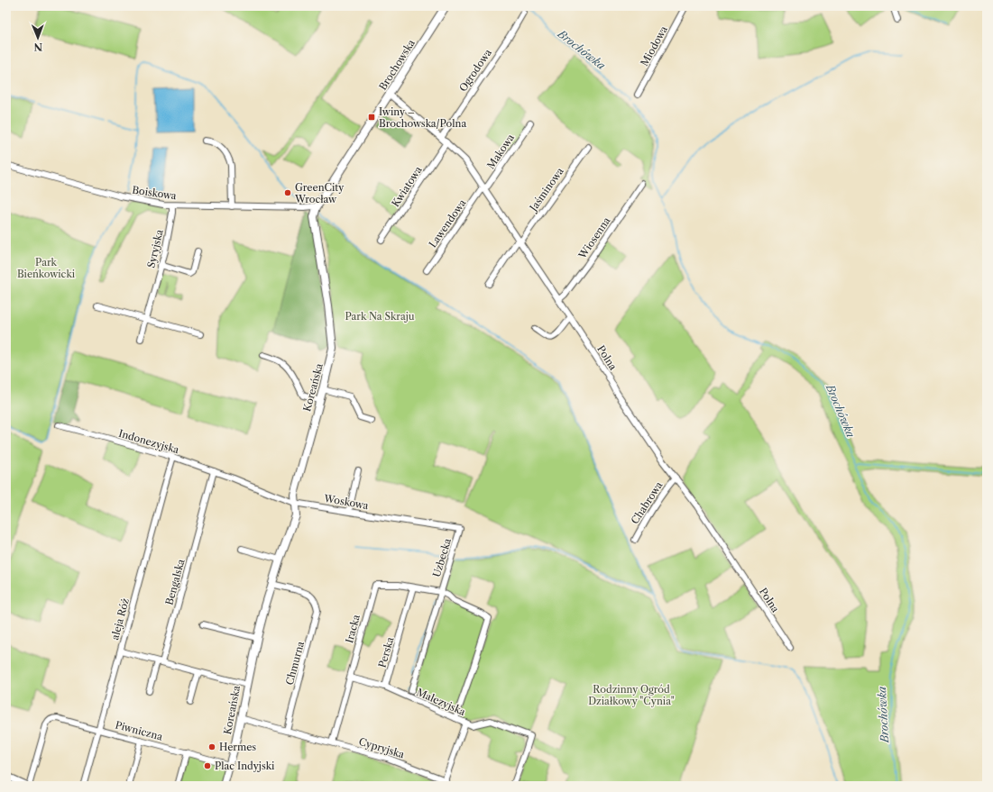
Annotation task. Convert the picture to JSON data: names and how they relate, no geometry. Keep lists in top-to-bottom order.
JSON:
{
  "streets": {
    "street": [
      "Miodowa",
      "Brochowska",
      "Ogrodowa",
      "Makowa",
      "Kwiatowa",
      "Jaśminowa",
      "Boiskowa",
      "Lawendowa",
      "Wiosenna",
      "Syryjska",
      "Polna",
      "Koreańska",
      "Indonezyjska",
      "Woskowa",
      "Chabrowa",
      "Uzbecka",
      "Bengalska",
      "aleja Róż",
      "Iracka",
      "Perska",
      "Chmurna",
      "Malezyjska",
      "Piwniczna",
      "Cypryjska"
    ]
  },
  "crossings": [
    ["Brochowska", "Boiskowa"],
    ["Brochowska", "Polna"],
    ["Brochowska", "Koreańska"],
    ["Ogrodowa", "Polna"],
    ["Makowa", "Lawendowa"],
    ["Makowa", "Polna"],
    ["Kwiatowa", "Polna"],
    ["Jaśminowa", "Polna"],
    ["Boiskowa", "Syryjska"],
    ["Lawendowa", "Polna"],
    ["Wiosenna", "Polna"],
    ["Polna", "Chabrowa"],
    ["Koreańska", "Woskowa"],
    ["Koreańska", "Chmurna"],
    ["Koreańska", "Piwniczna"],
    ["Indonezyjska", "Woskowa"],
    ["Indonezyjska", "Bengalska"],
    ["Indonezyjska", "aleja Róż"],
    ["Woskowa", "Uzbecka"],
    ["Uzbecka", "Iracka"],
    ["aleja Róż", "Piwniczna"],
    ["Iracka", "Perska"],
    ["Iracka", "Cypryjska"],
    ["Perska", "Malezyjska"],
    ["Chmurna", "Cypryjska"]
  ],
  "water": ["Brochówka"],
  "parks": ["Park Bieńkowicki", "Park Na Skraju", "Rodzinny Ogród Działkowy \"Cynia\""],
  "places": {
    "transit": ["Iwiny – Brochowska/Polna"],
    "other": ["GreenCity Wrocław", "Hermes", "Plac Indyjski"]
  },
  "north": "bottom"
}
